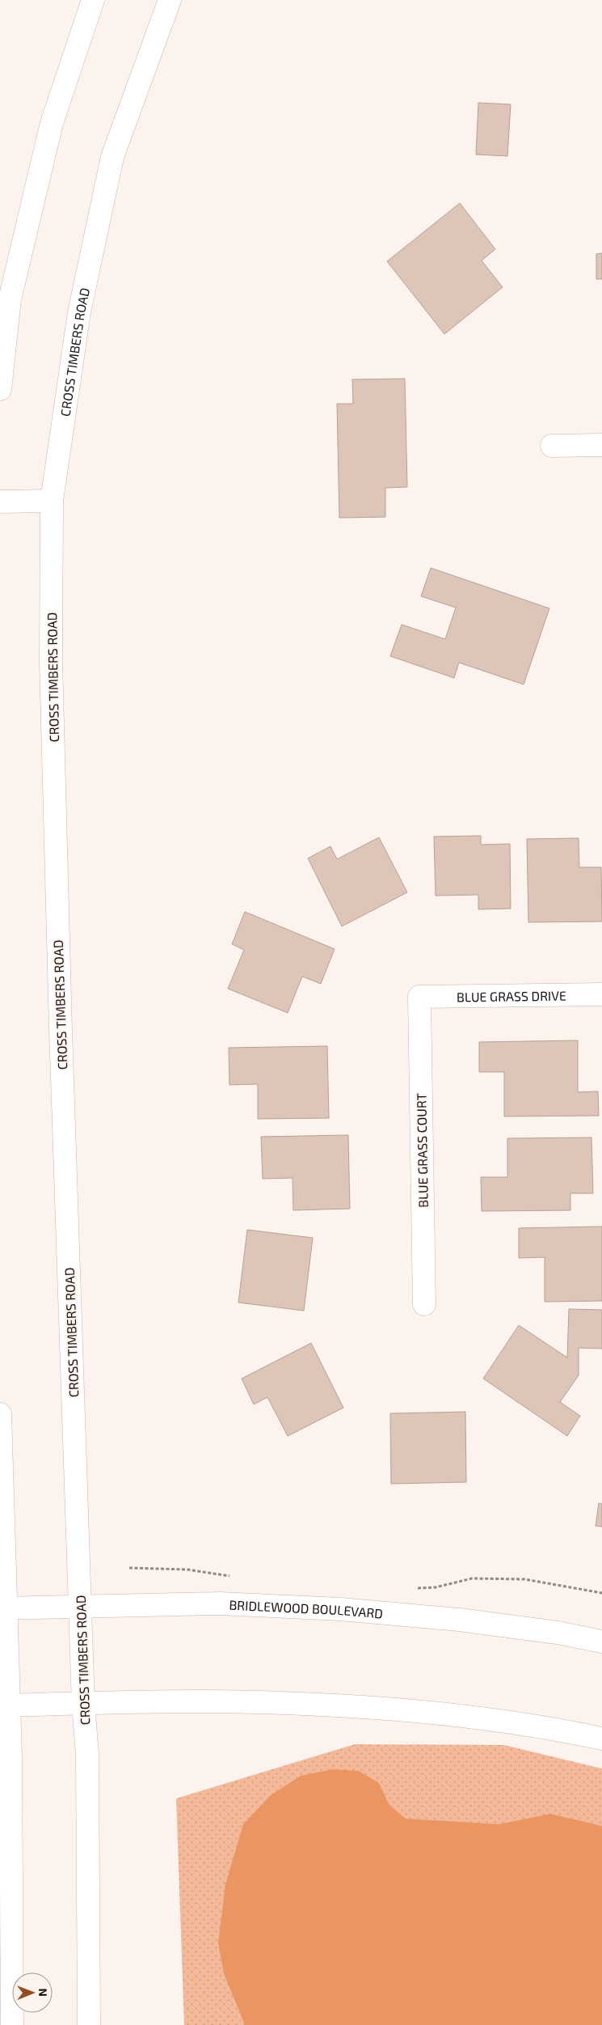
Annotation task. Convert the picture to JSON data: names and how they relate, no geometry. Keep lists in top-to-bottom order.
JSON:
{
  "streets": {
    "main road": [
      "CROSS TIMBERS ROAD",
      "BLUE GRASS DRIVE",
      "BLUE GRASS COURT",
      "BRIDLEWOOD BOULEVARD"
    ]
  },
  "crossings": [
    ["CROSS TIMBERS ROAD", "BRIDLEWOOD BOULEVARD"],
    ["BLUE GRASS DRIVE", "BLUE GRASS COURT"]
  ],
  "north": "right"
}
